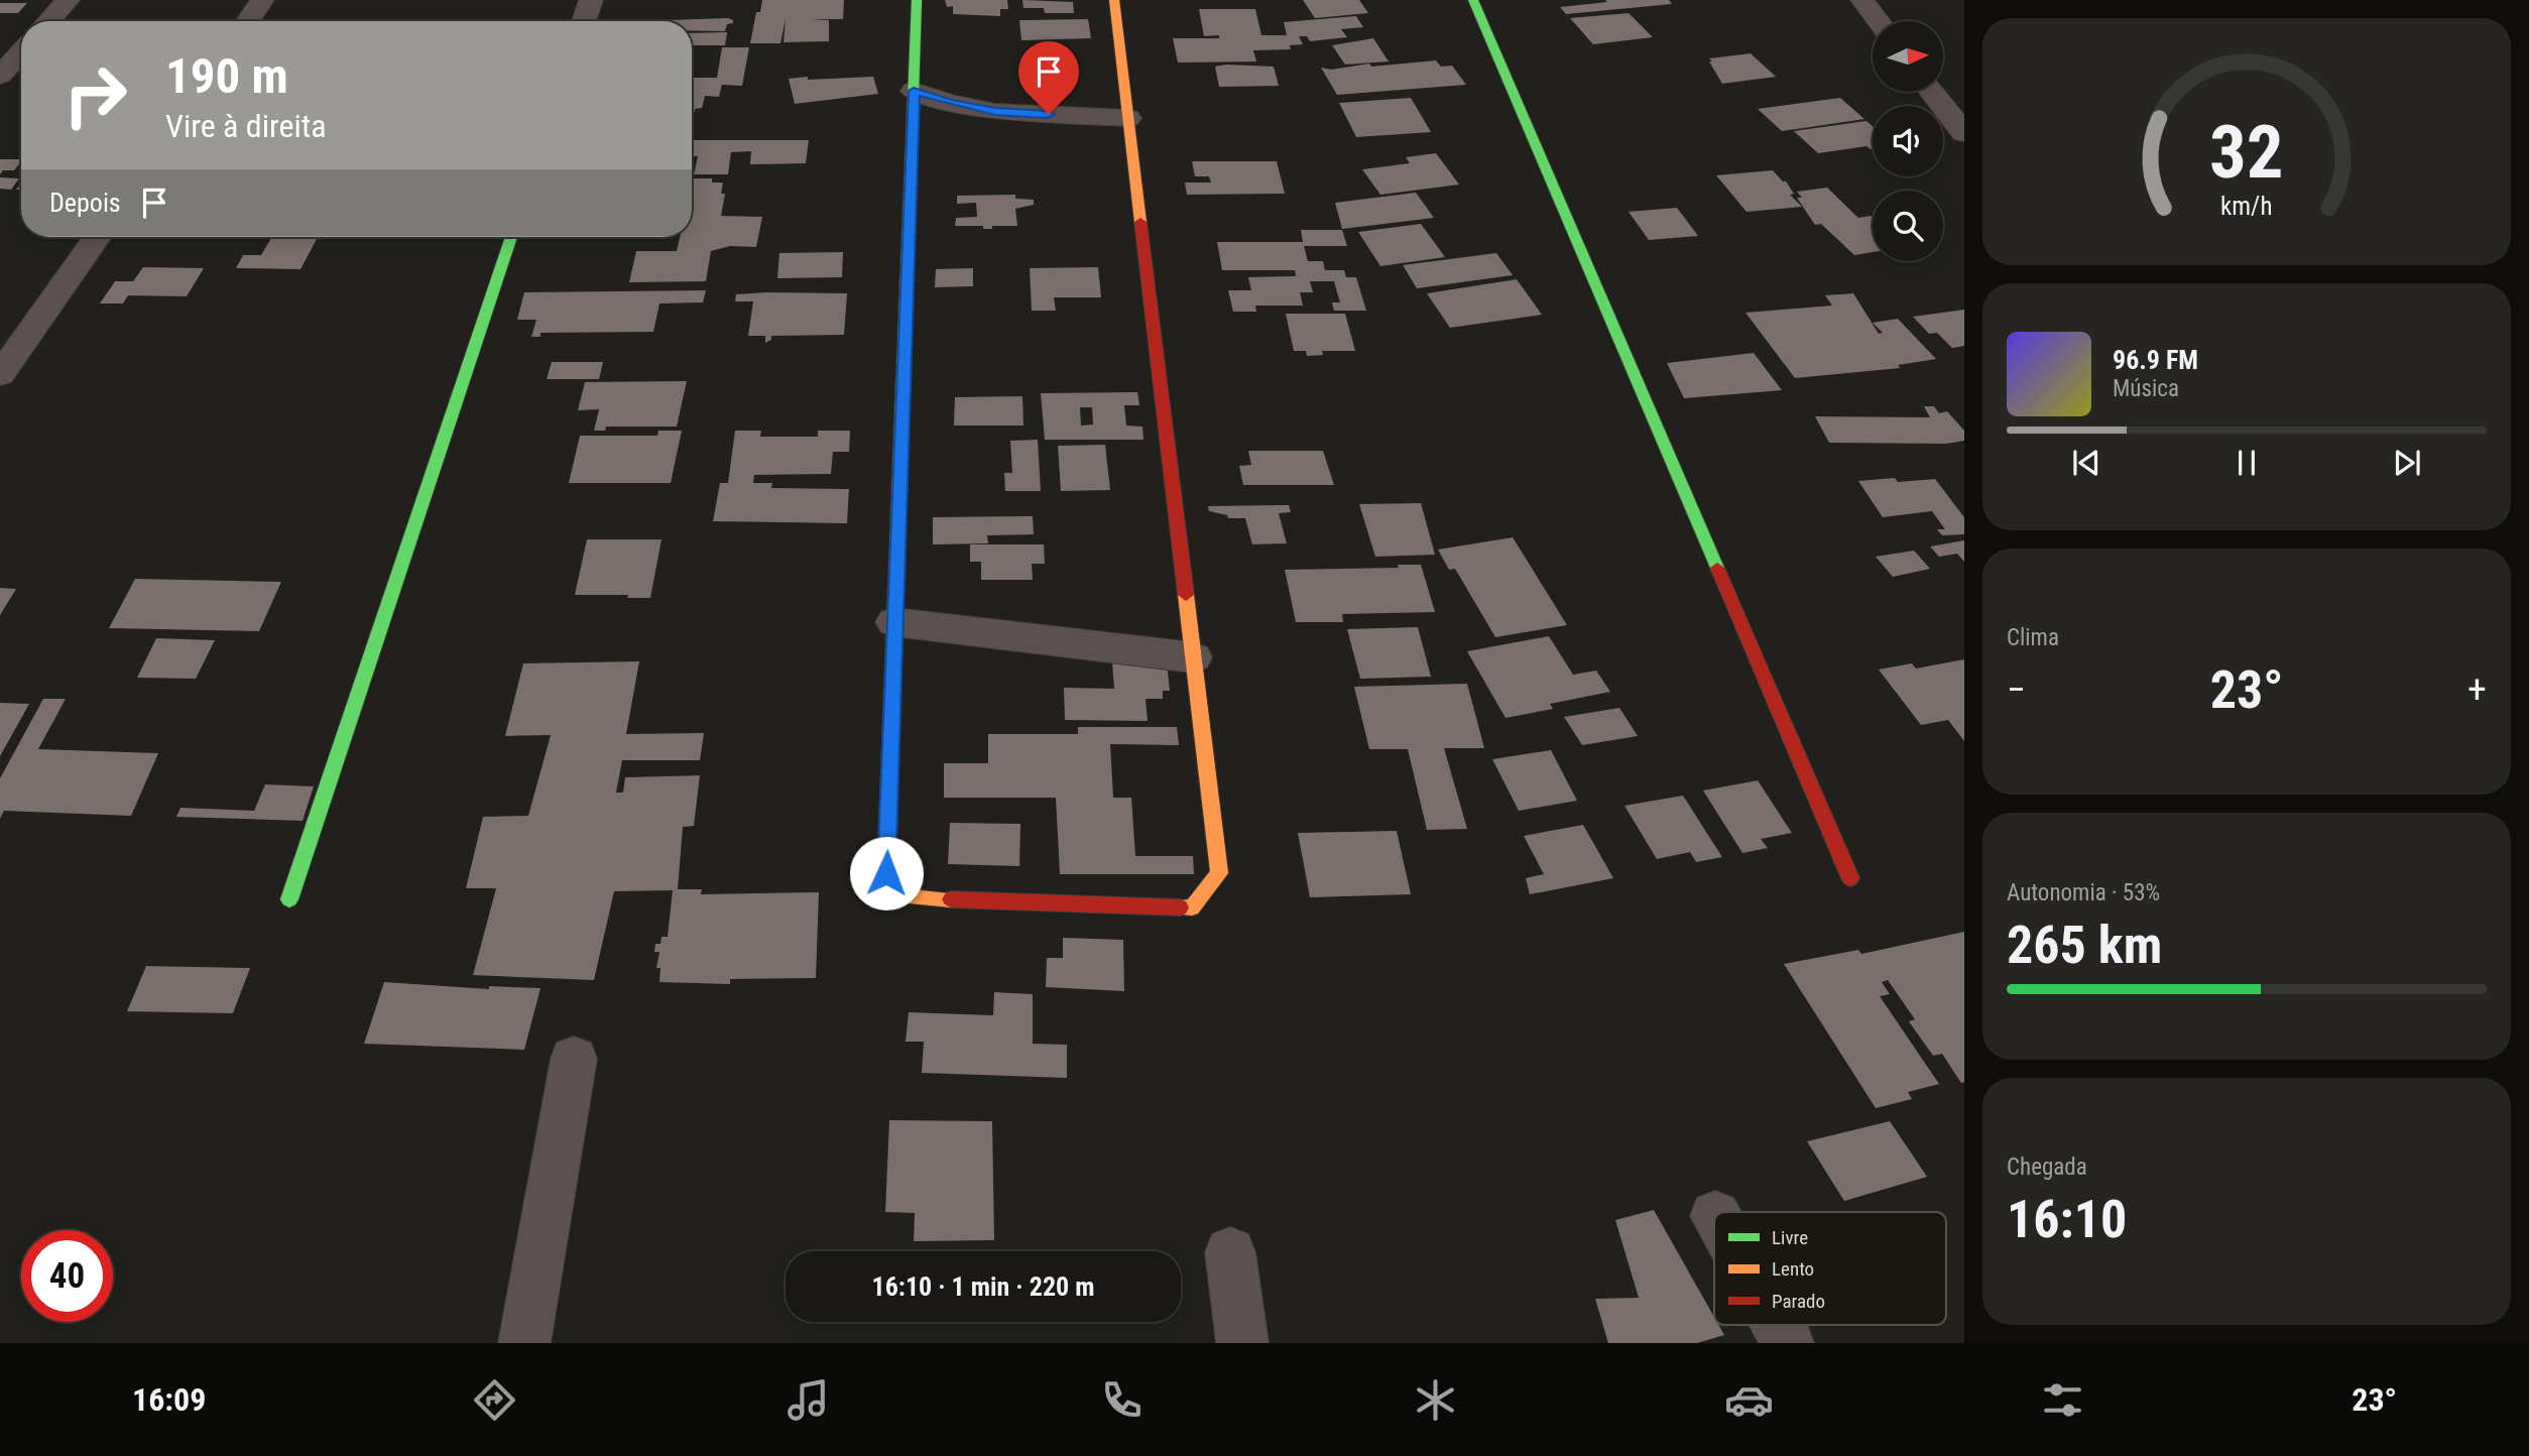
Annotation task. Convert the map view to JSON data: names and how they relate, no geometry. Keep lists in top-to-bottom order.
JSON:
{
  "legend": ["Livre", "Lento", "Parado"],
  "north": "right",
  "page": {
    "turn": ["190 m", "Vire à direita"],
    "then": "Depois",
    "song": ["96.9 FM", "Música"],
    "tile": [
      "Clima",
      ["Autonomia · 53%", "265 km"],
      ["Chegada", "16:10"]
    ],
    "heat": ["−", "23°", "+"],
    "limit": "40",
    "trip": "16:10 · 1 min · 220 m",
    "tabs": ["16:09", "23°"],
    "gauge": ["32", "km/h"]
  }
}
